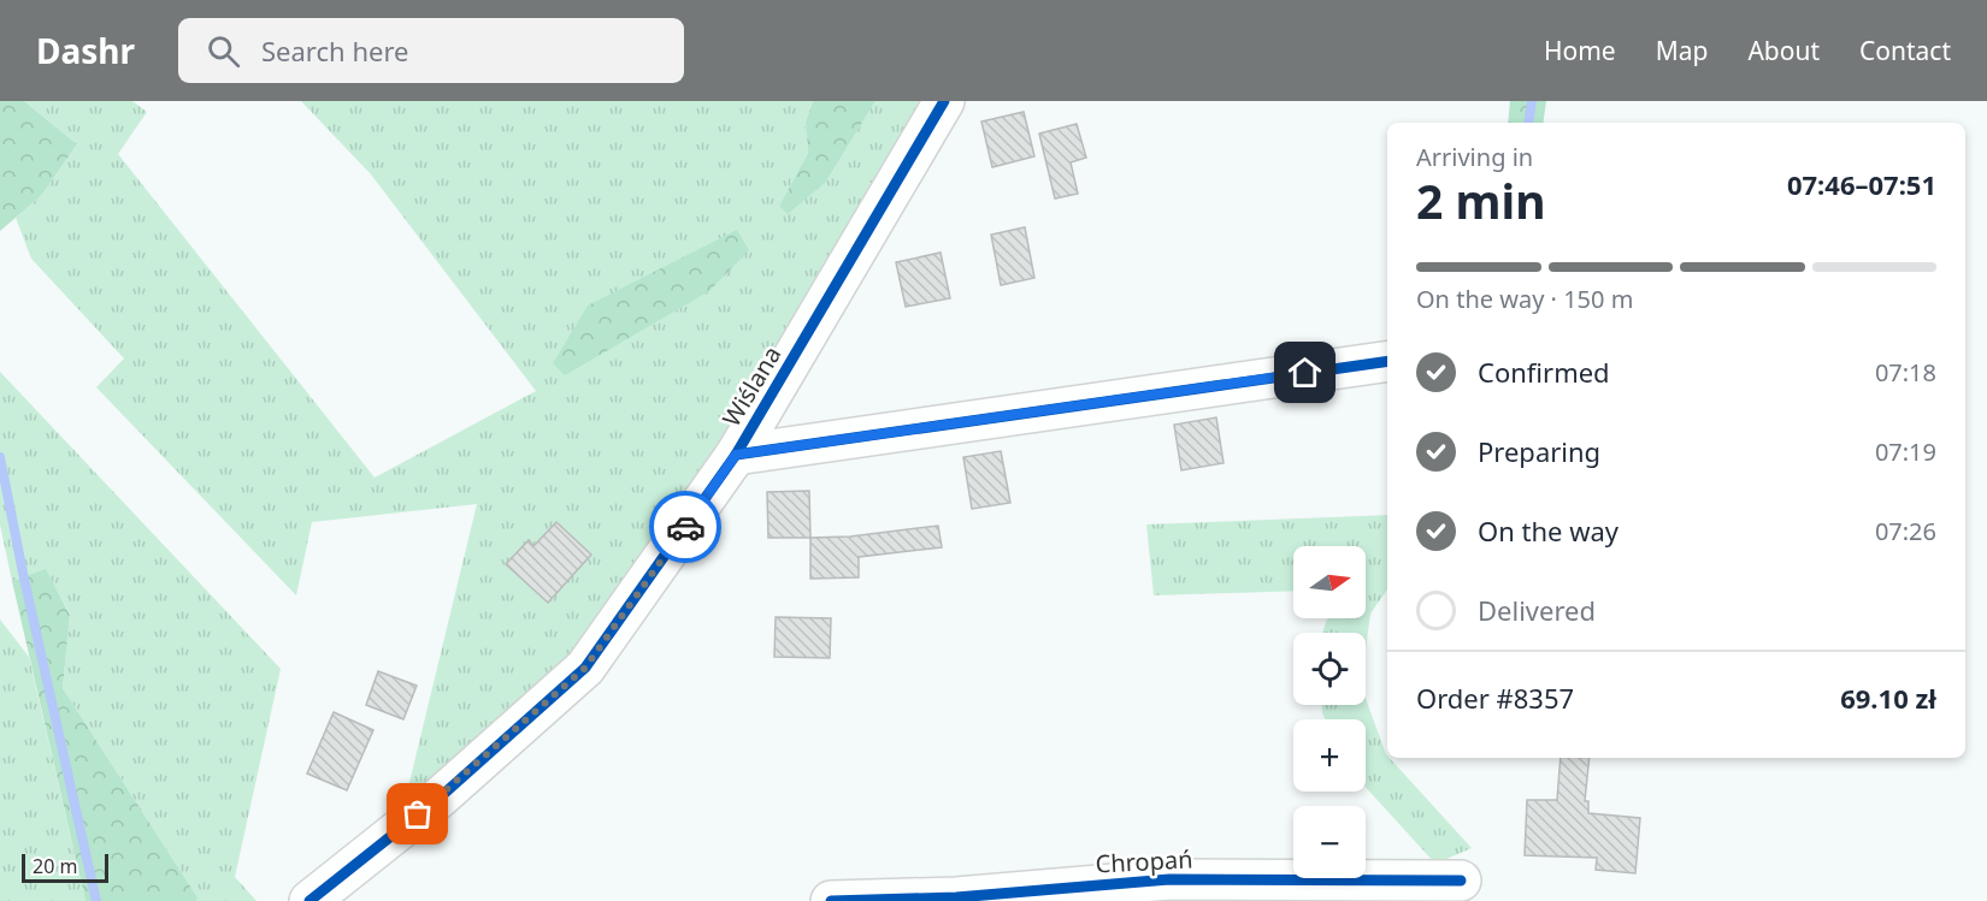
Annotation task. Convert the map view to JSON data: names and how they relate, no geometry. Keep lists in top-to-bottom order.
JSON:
{
  "streets": {
    "street": ["Wiślana", "Chropań"]
  },
  "scale_bar": "20 m",
  "north": "right",
  "page": {
    "header": "Dashr",
    "search": "Search here",
    "nav": [
      "Home",
      "Map",
      "About",
      "Contact"
    ],
    "heading": ["2 min", "Arriving in", "07:46–07:51"],
    "panel": ["Order #8357", "69.10 zł"],
    "bar": "On the way · 150 m",
    "list": [
      ["Confirmed", "07:18"],
      ["Preparing", "07:19"],
      ["On the way", "07:26"],
      "Delivered"
    ],
    "map_buttons": ["+", "−"],
    "scale": "20 m"
  }
}
